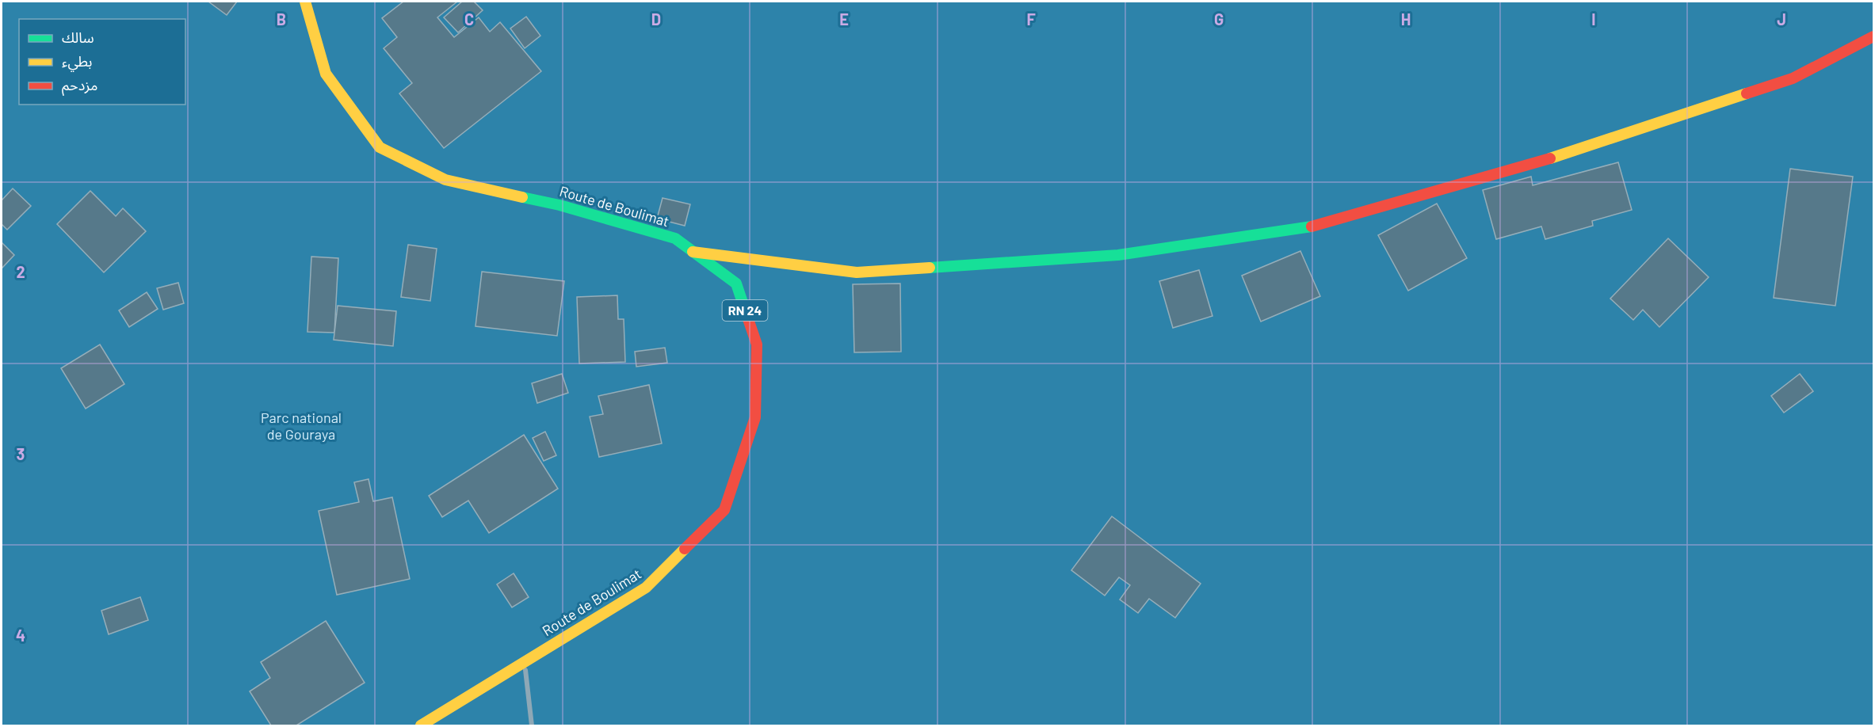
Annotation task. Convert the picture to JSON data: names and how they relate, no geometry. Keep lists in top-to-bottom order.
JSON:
{
  "streets": {
    "street": ["Route de Boulimat", "RN 24"]
  },
  "parks": ["Parc national de Gouraya"],
  "legend": ["سالك", "بطيء", "مزدحم"],
  "grid": {
    "columns": [
      "B",
      "C",
      "D",
      "E",
      "F",
      "G",
      "H",
      "I",
      "J"
    ],
    "rows": ["2", "3", "4"]
  }
}
